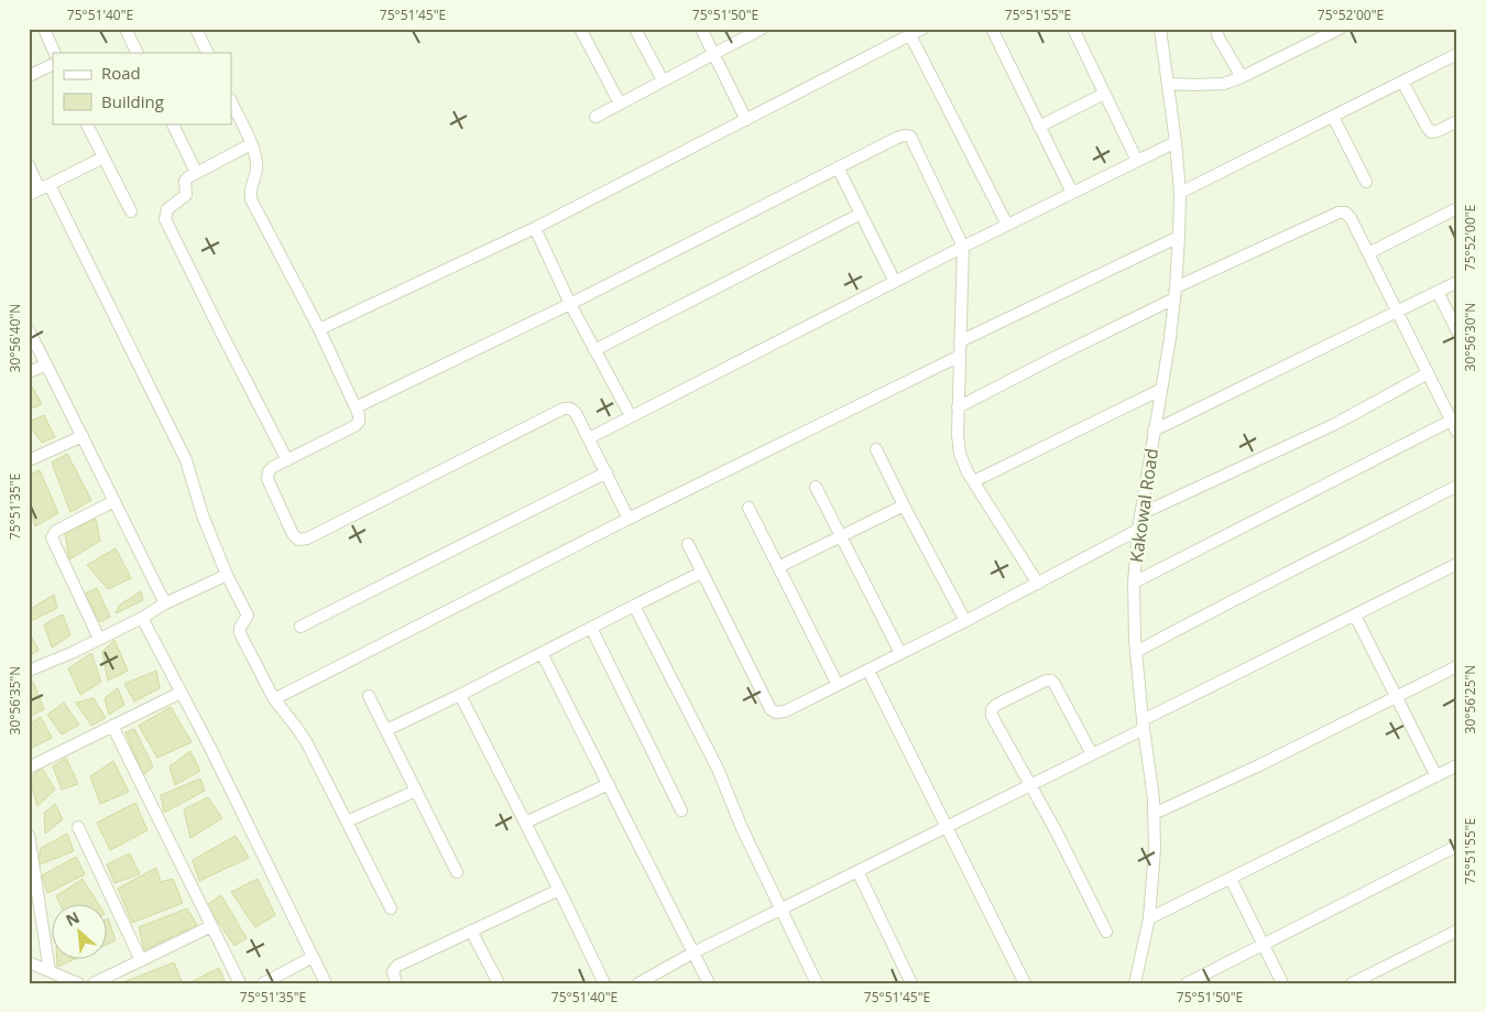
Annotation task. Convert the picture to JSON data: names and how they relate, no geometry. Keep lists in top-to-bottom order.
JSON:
{
  "streets": {
    "street": ["Kakowal Road"]
  },
  "legend": ["Road", "Building"],
  "north": "top left",
  "coordinates": [
    "75°51'40\"E",
    "75°51'45\"E",
    "75°51'50\"E",
    "75°51'55\"E",
    "75°52'00\"E",
    "30°56'30\"N",
    "30°56'40\"N",
    "75°51'35\"E",
    "30°56'25\"N",
    "30°56'35\"N"
  ]
}
